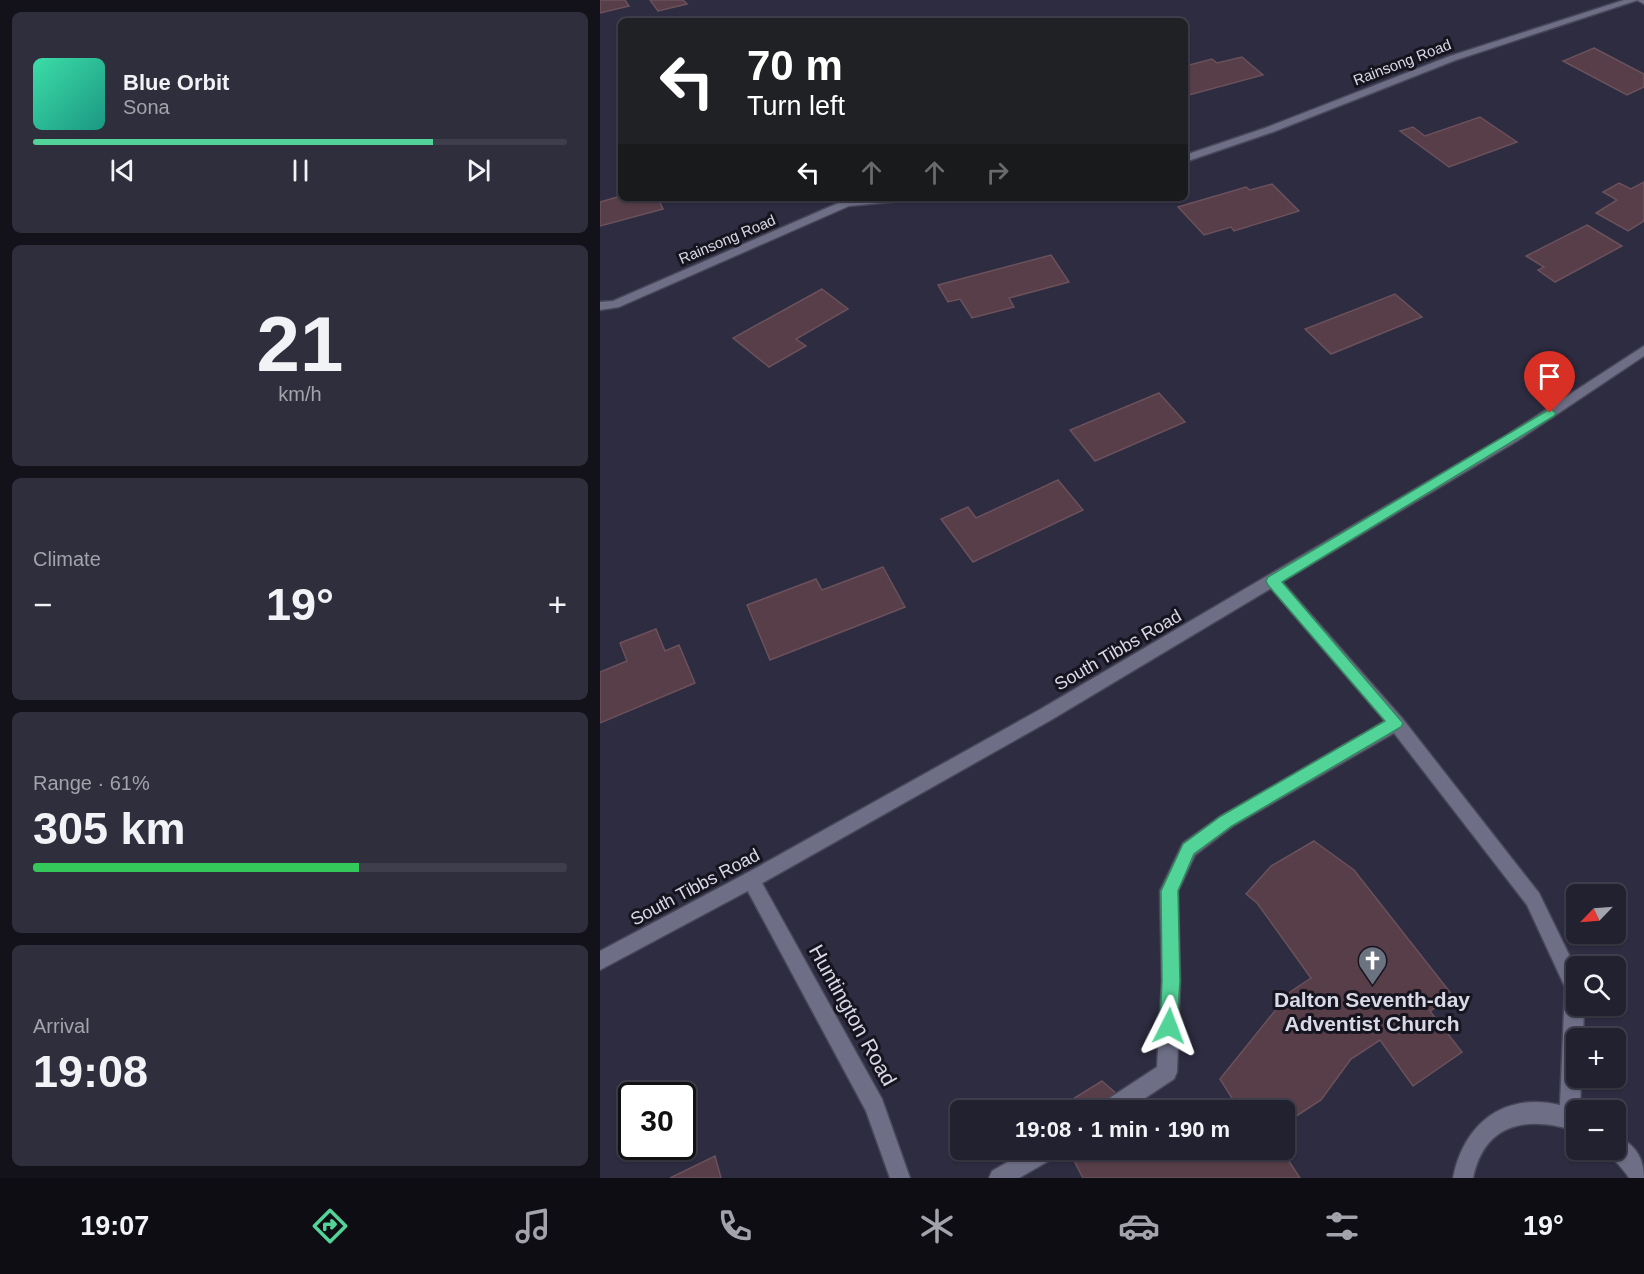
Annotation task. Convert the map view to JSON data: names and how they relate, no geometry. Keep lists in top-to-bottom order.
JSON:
{
  "streets": {
    "street": ["Rainsong Road", "South Tibbs Road", "Huntington Road"]
  },
  "crossings": [
    ["South Tibbs Road", "Huntington Road"]
  ],
  "places": {
    "church": ["Dalton Seventh-day Adventist Church"]
  },
  "north": "bottom left",
  "page": {
    "turn": ["70 m", "Turn left"],
    "song": ["Blue Orbit", "Sona"],
    "tile": [
      ["21", "km/h"],
      "Climate",
      ["Range · 61%", "305 km"],
      ["Arrival", "19:08"]
    ],
    "heat": ["−", "19°", "+"],
    "map_buttons": ["+", "−"],
    "limit": "30",
    "trip": "19:08 · 1 min · 190 m",
    "tabs": ["19:07", "19°"]
  }
}
